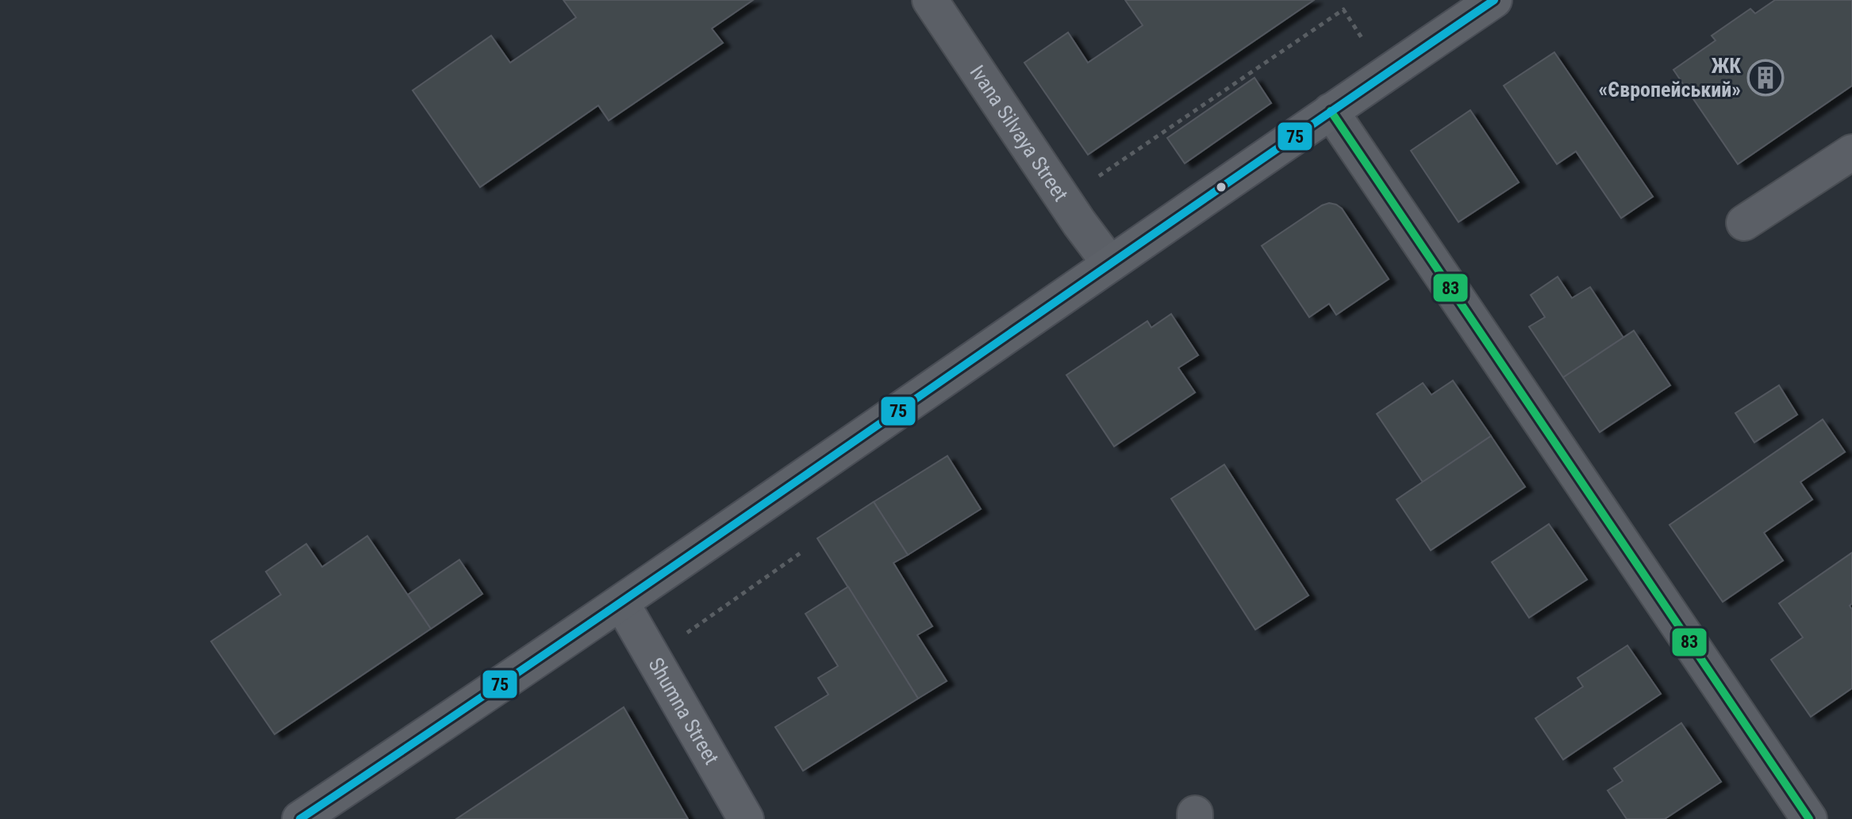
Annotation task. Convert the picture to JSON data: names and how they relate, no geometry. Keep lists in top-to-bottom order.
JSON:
{
  "streets": {
    "main road": ["Shumna Street"],
    "street": ["Ivana Silvaya Street"]
  },
  "places": {
    "building": ["ЖК «Європейський»"]
  },
  "lines": ["transit line 75", "transit line 83"]
}
